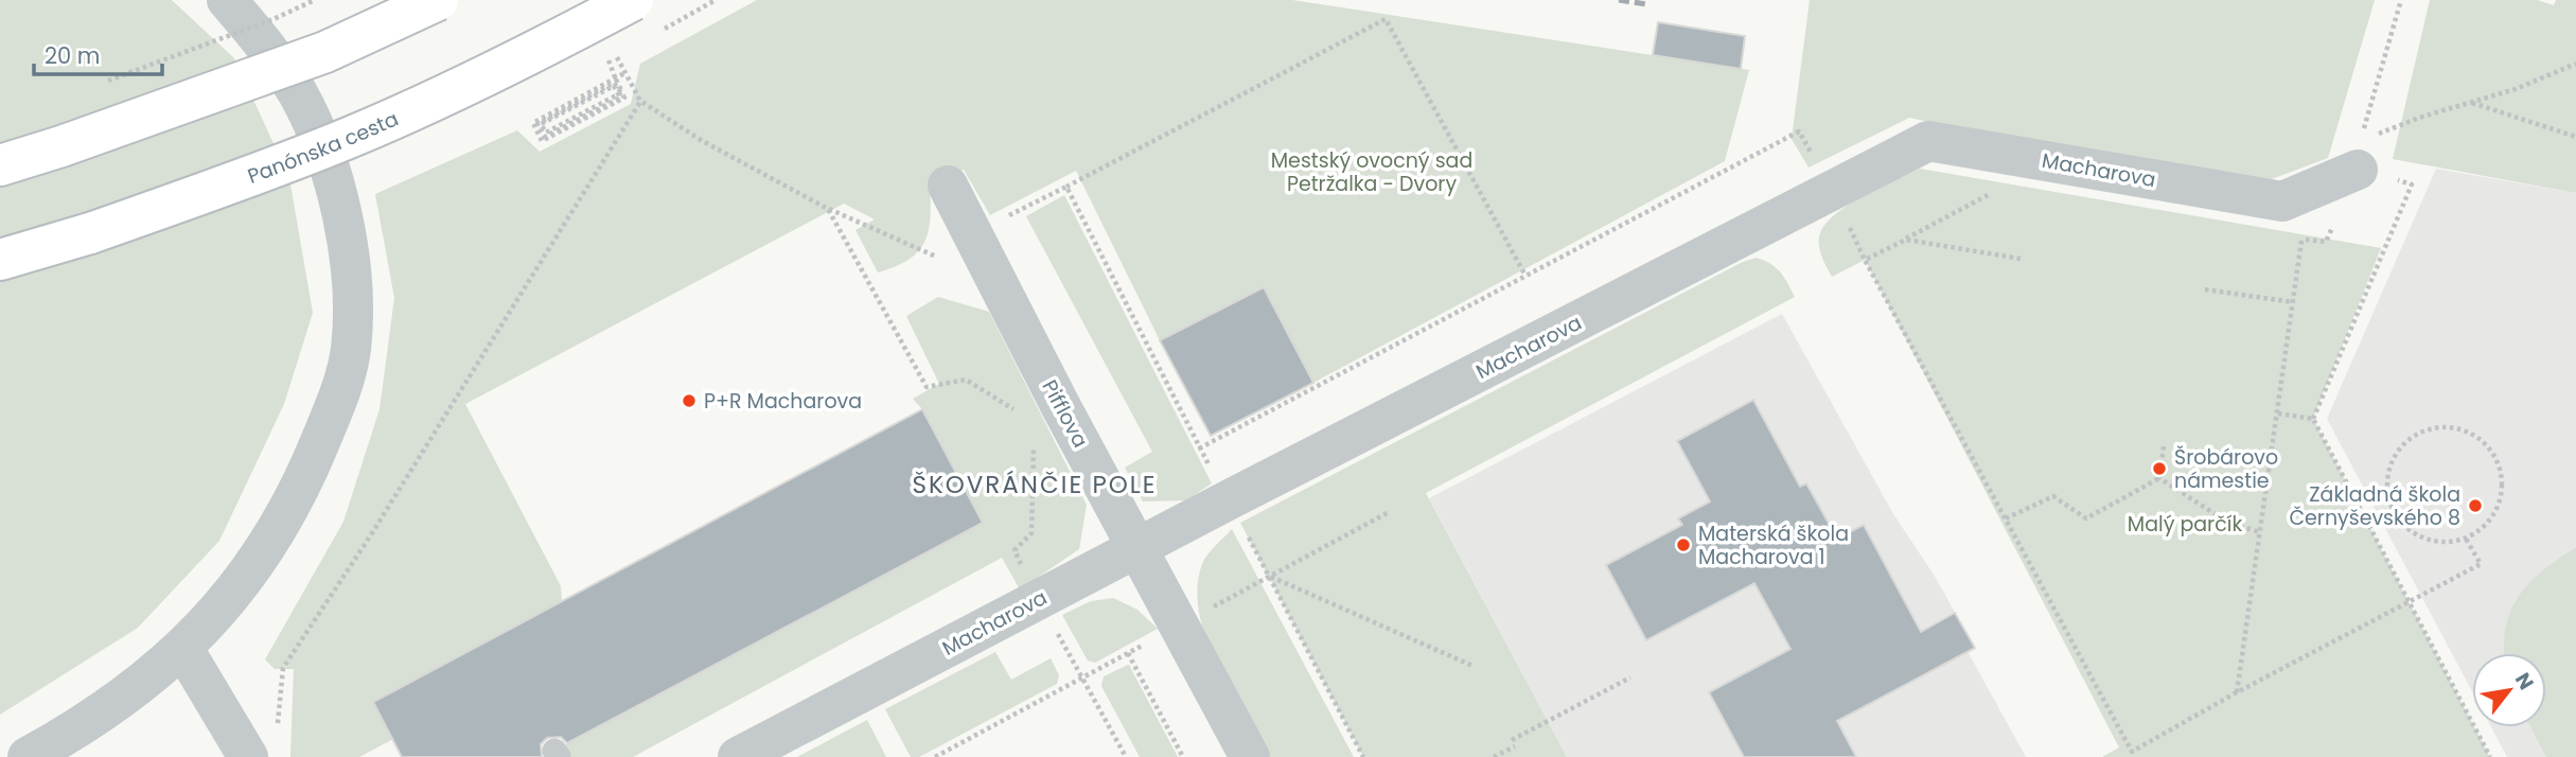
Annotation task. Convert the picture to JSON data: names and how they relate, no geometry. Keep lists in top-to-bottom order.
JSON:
{
  "streets": {
    "main road": ["Panónska cesta"],
    "street": ["Macharova", "Pifflova"]
  },
  "crossings": [
    ["Macharova", "Pifflova"]
  ],
  "districts": ["ŠKOVRÁNČIE POLE"],
  "parks": ["Mestský ovocný sad Petržalka - Dvory", "Malý parčík"],
  "places": [
    "P+R Macharova",
    "Šrobárovo námestie",
    "Základná škola Černyševského 8",
    "Materská škola Macharova 1"
  ],
  "scale_bar": "20 m",
  "north": "top right"
}
